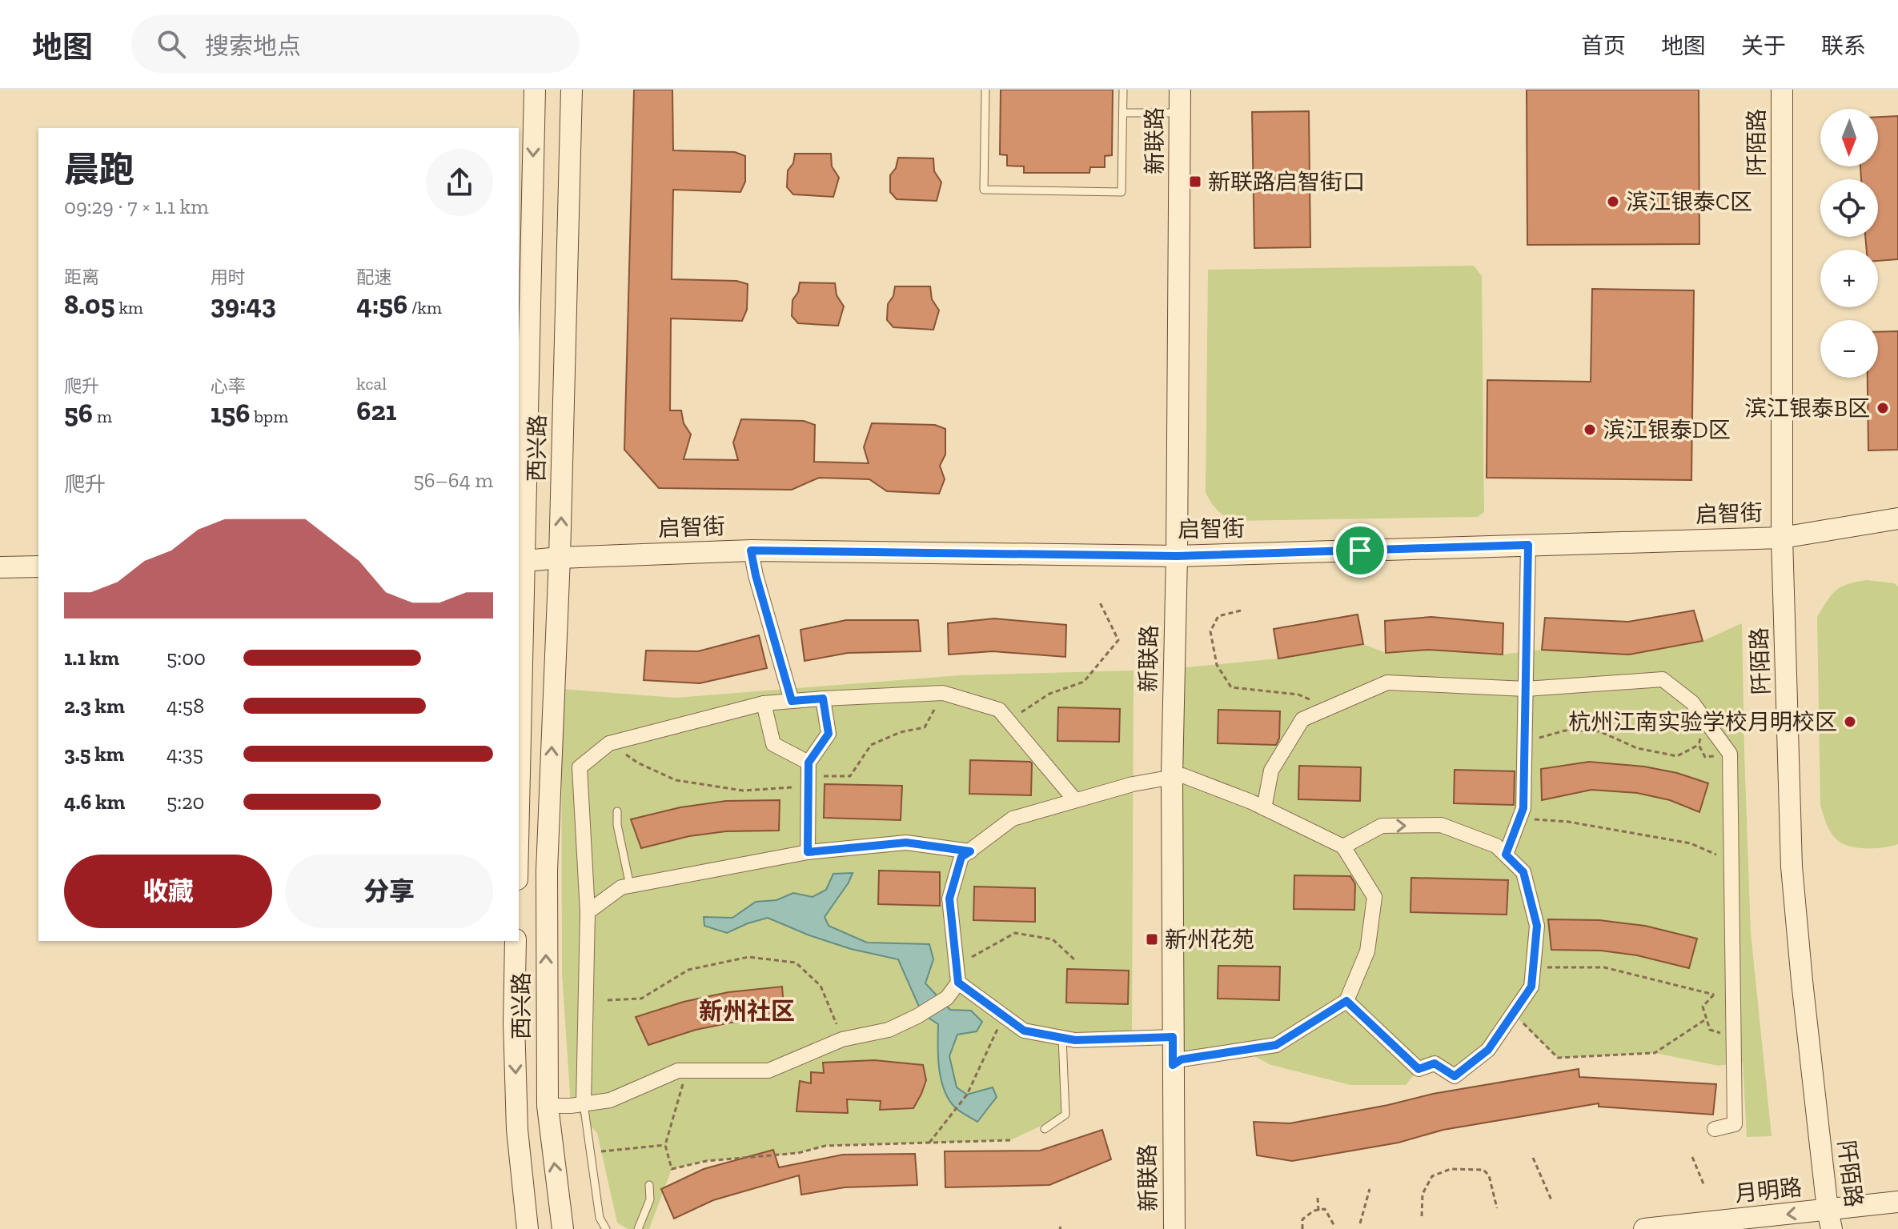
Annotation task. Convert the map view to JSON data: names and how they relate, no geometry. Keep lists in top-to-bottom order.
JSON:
{
  "streets": {
    "street": [
      "新联路",
      "阡陌路",
      "西兴路",
      "启智街",
      "月明路"
    ]
  },
  "crossings": [
    ["新联路", "启智街"],
    ["阡陌路", "启智街"],
    ["阡陌路", "月明路"],
    ["西兴路", "启智街"]
  ],
  "one_way": ["月明路"],
  "districts": ["新州社区"],
  "places": {
    "transit": ["新联路启智街口", "新州花苑"],
    "other": [
      "滨江银泰C区",
      "滨江银泰B区",
      "滨江银泰D区",
      "杭州江南实验学校月明校区"
    ]
  },
  "north": "bottom",
  "page": {
    "header": "地图",
    "search": "搜索地点",
    "nav": [
      "首页",
      "地图",
      "关于",
      "联系"
    ],
    "map_buttons": ["+", "−"],
    "heading": ["晨跑", "09:29 · 7 × 1.1 km"],
    "stats": [
      ["距离", "8.05 km"],
      ["用时", "39:43"],
      ["配速", "4:56 /km"],
      ["爬升", "56 m"],
      ["心率", "156 bpm"],
      ["kcal", "621"]
    ],
    "chart": ["爬升", "56–64 m"],
    "list": [
      {
        "name": "1.1 km",
        "note": "5:00"
      },
      {
        "name": "2.3 km",
        "note": "4:58"
      },
      {
        "name": "3.5 km",
        "note": "4:35"
      },
      {
        "name": "4.6 km",
        "note": "5:20"
      }
    ],
    "buttons": ["收藏", "分享"]
  }
}
